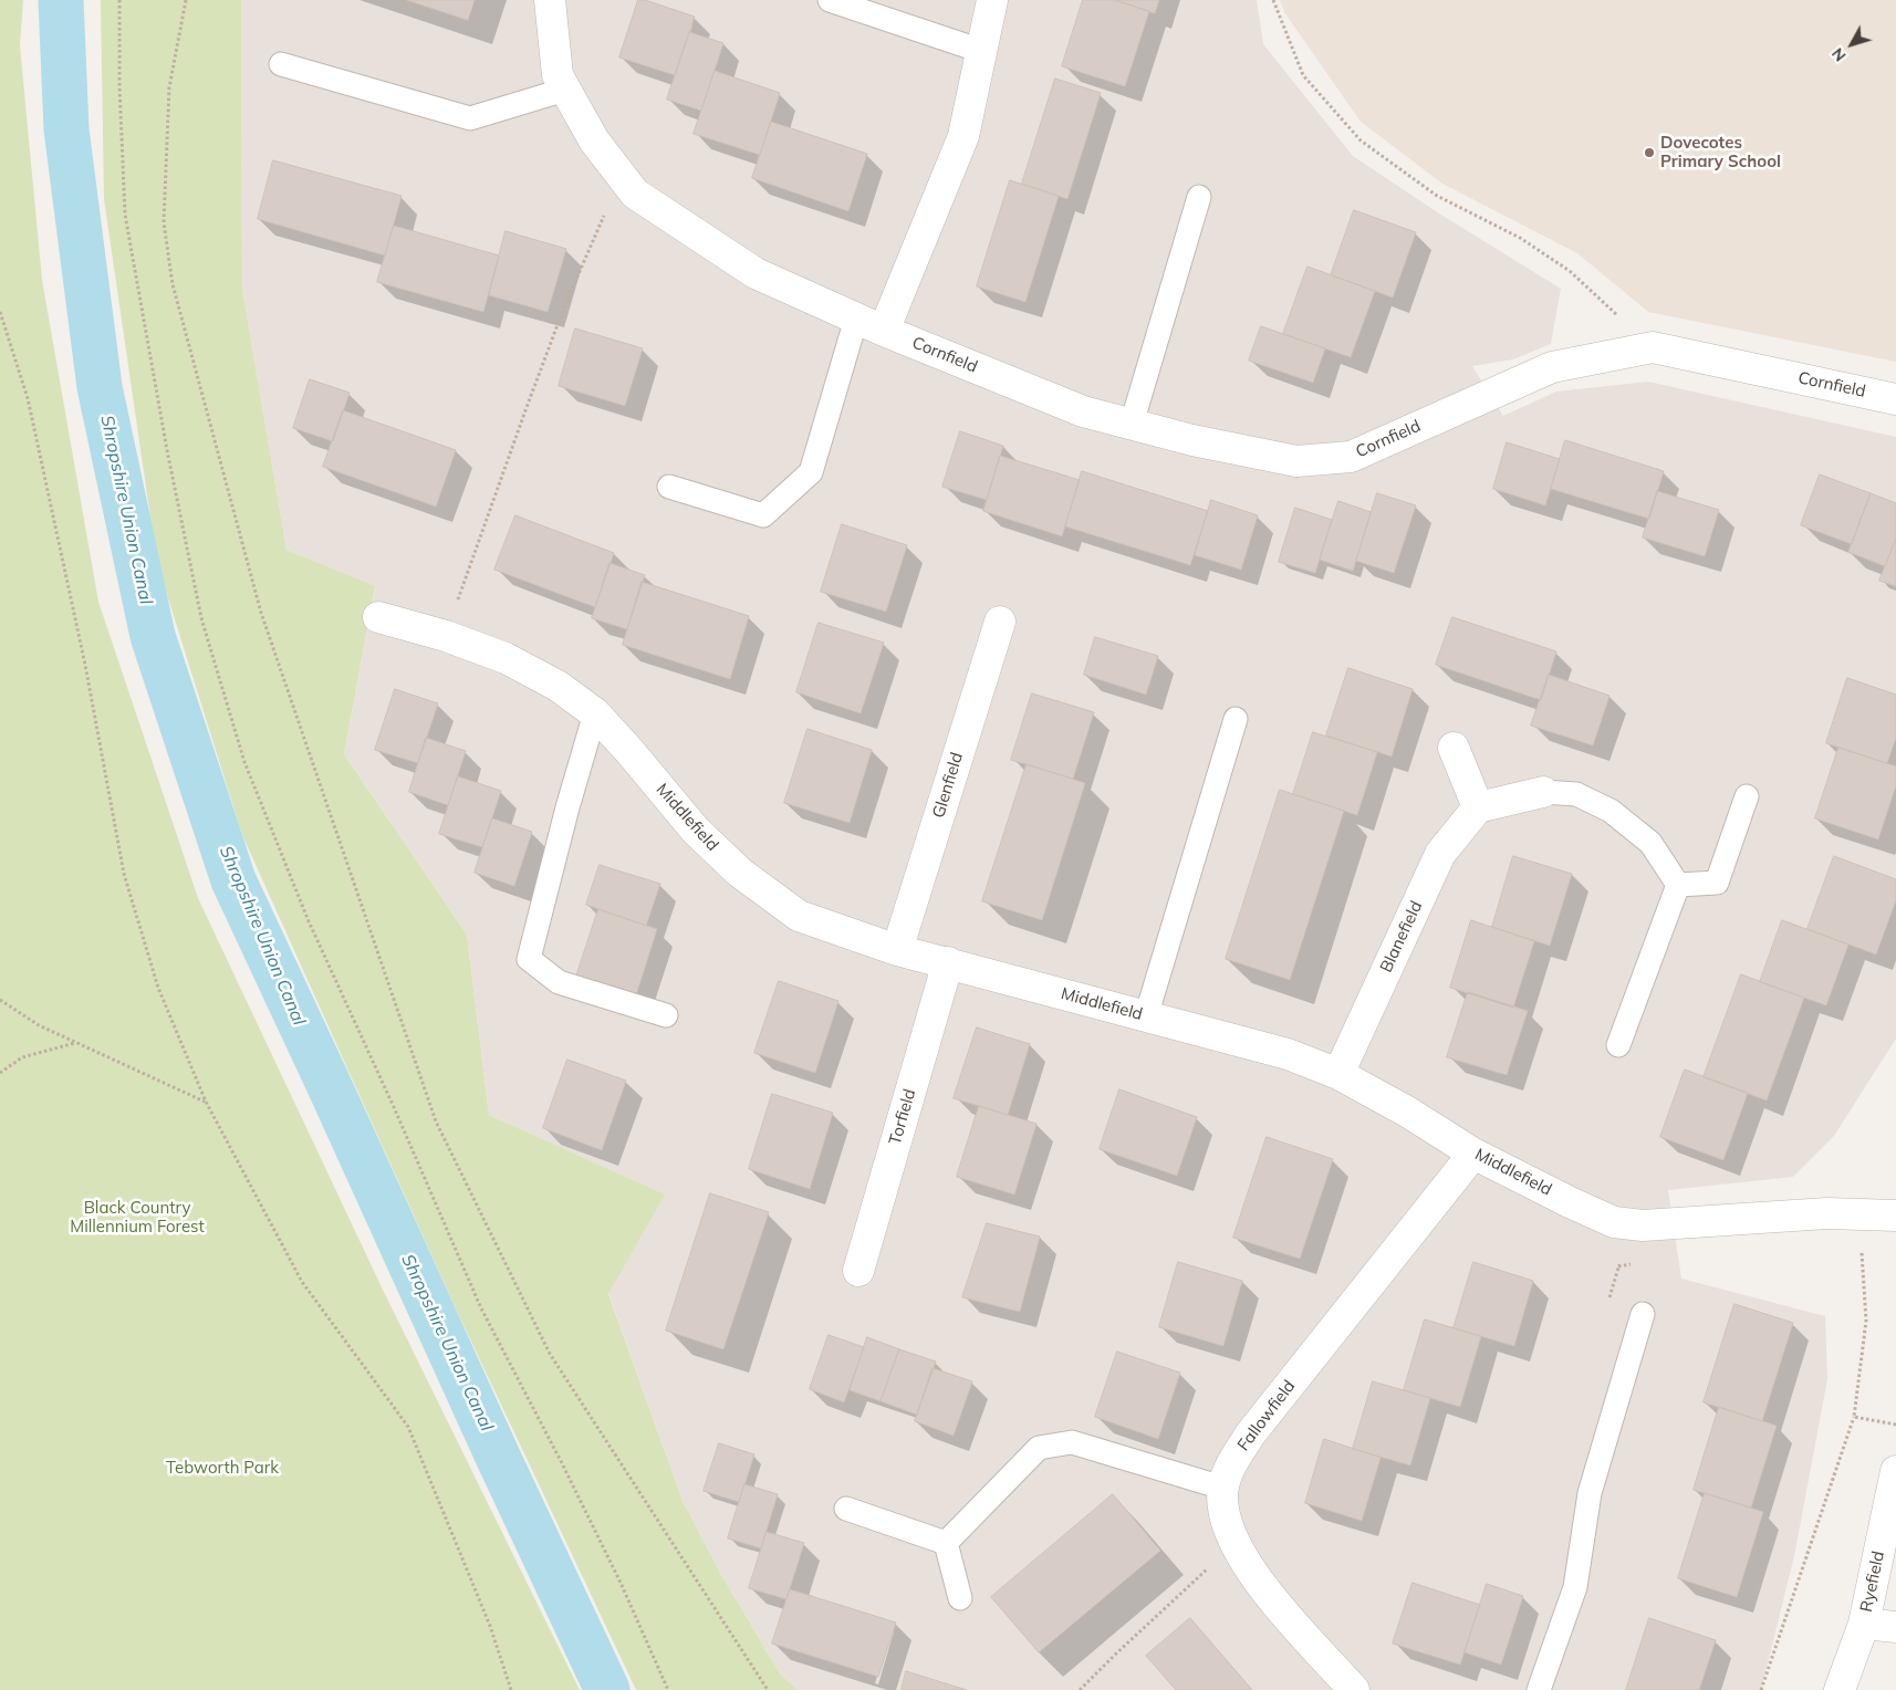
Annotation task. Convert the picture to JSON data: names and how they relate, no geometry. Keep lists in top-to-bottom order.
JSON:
{
  "streets": {
    "street": [
      "Cornfield",
      "Glenfield",
      "Middlefield",
      "Blanefield",
      "Torfield",
      "Fallowfield",
      "Ryefield"
    ]
  },
  "crossings": [
    ["Glenfield", "Middlefield"],
    ["Middlefield", "Blanefield"],
    ["Middlefield", "Torfield"],
    ["Middlefield", "Fallowfield"]
  ],
  "water": ["Shropshire Union Canal"],
  "parks": ["Black Country Millennium Forest", "Tebworth Park"],
  "places": ["Dovecotes Primary School"],
  "north": "bottom left"
}
